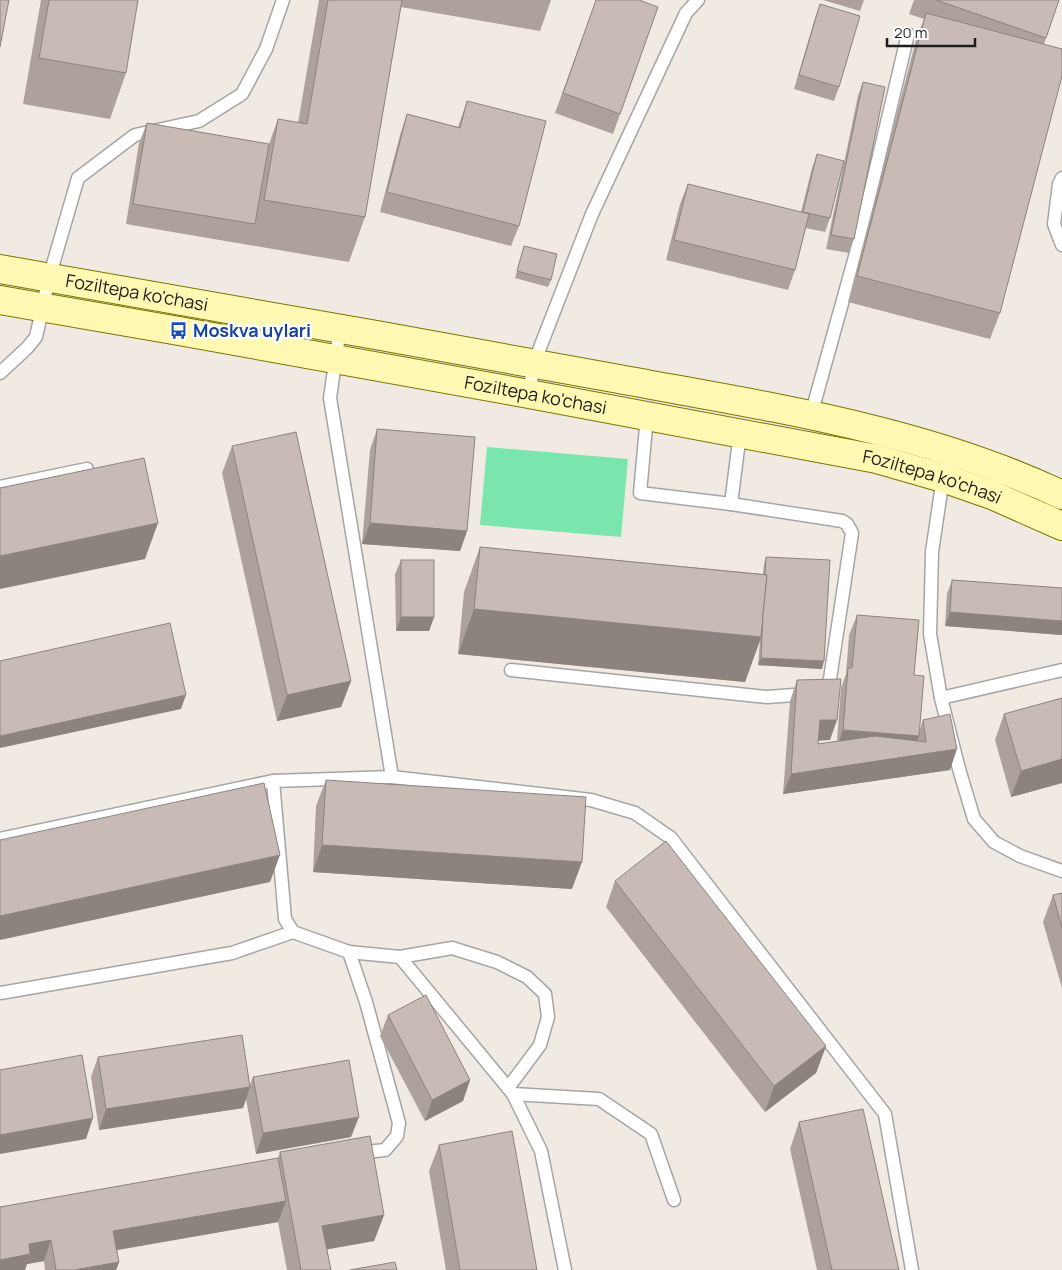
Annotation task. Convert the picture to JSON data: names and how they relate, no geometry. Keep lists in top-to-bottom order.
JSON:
{
  "streets": {
    "main road": ["Foziltepa ko'chasi"]
  },
  "places": {
    "bus stop": ["Moskva uylari"]
  },
  "scale_bar": "20 m"
}
